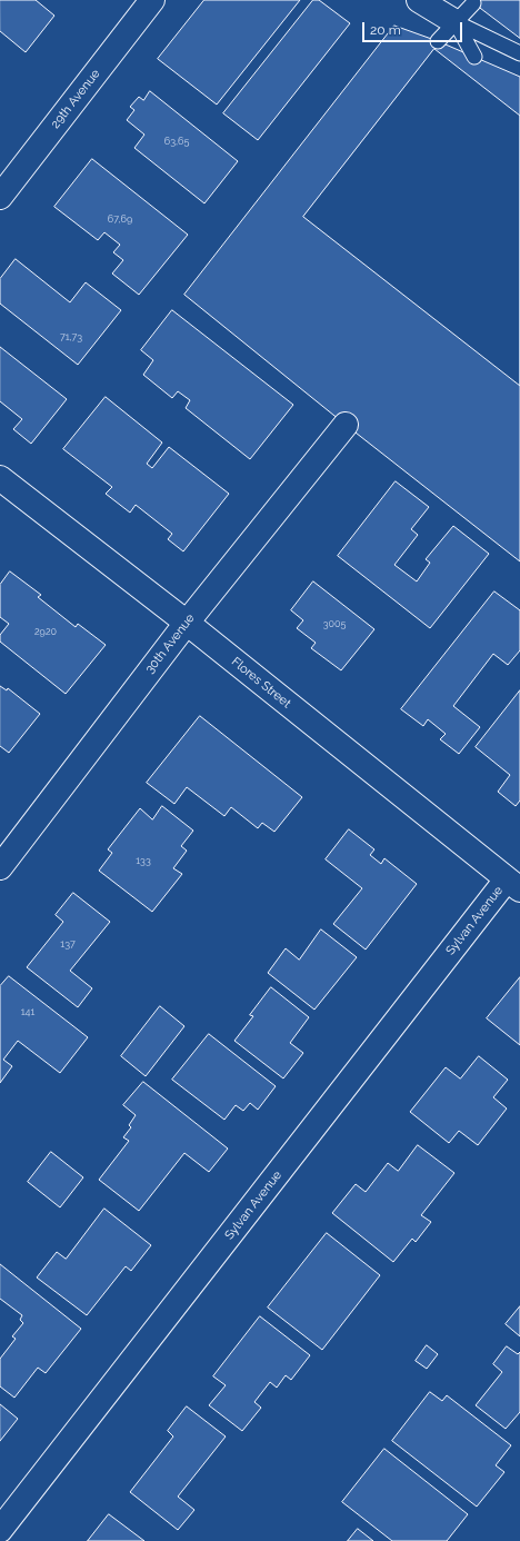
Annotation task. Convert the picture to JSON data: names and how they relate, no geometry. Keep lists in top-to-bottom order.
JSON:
{
  "streets": {
    "street": [
      "29th Avenue",
      "30th Avenue",
      "Flores Street",
      "Sylvan Avenue"
    ]
  },
  "crossings": [
    ["30th Avenue", "Flores Street"],
    ["Flores Street", "Sylvan Avenue"]
  ],
  "house_numbers": [
    "63,65",
    "67,69",
    "71,73",
    "3005",
    "2920",
    "133",
    "137",
    "141"
  ],
  "scale_bar": "20 m"
}
